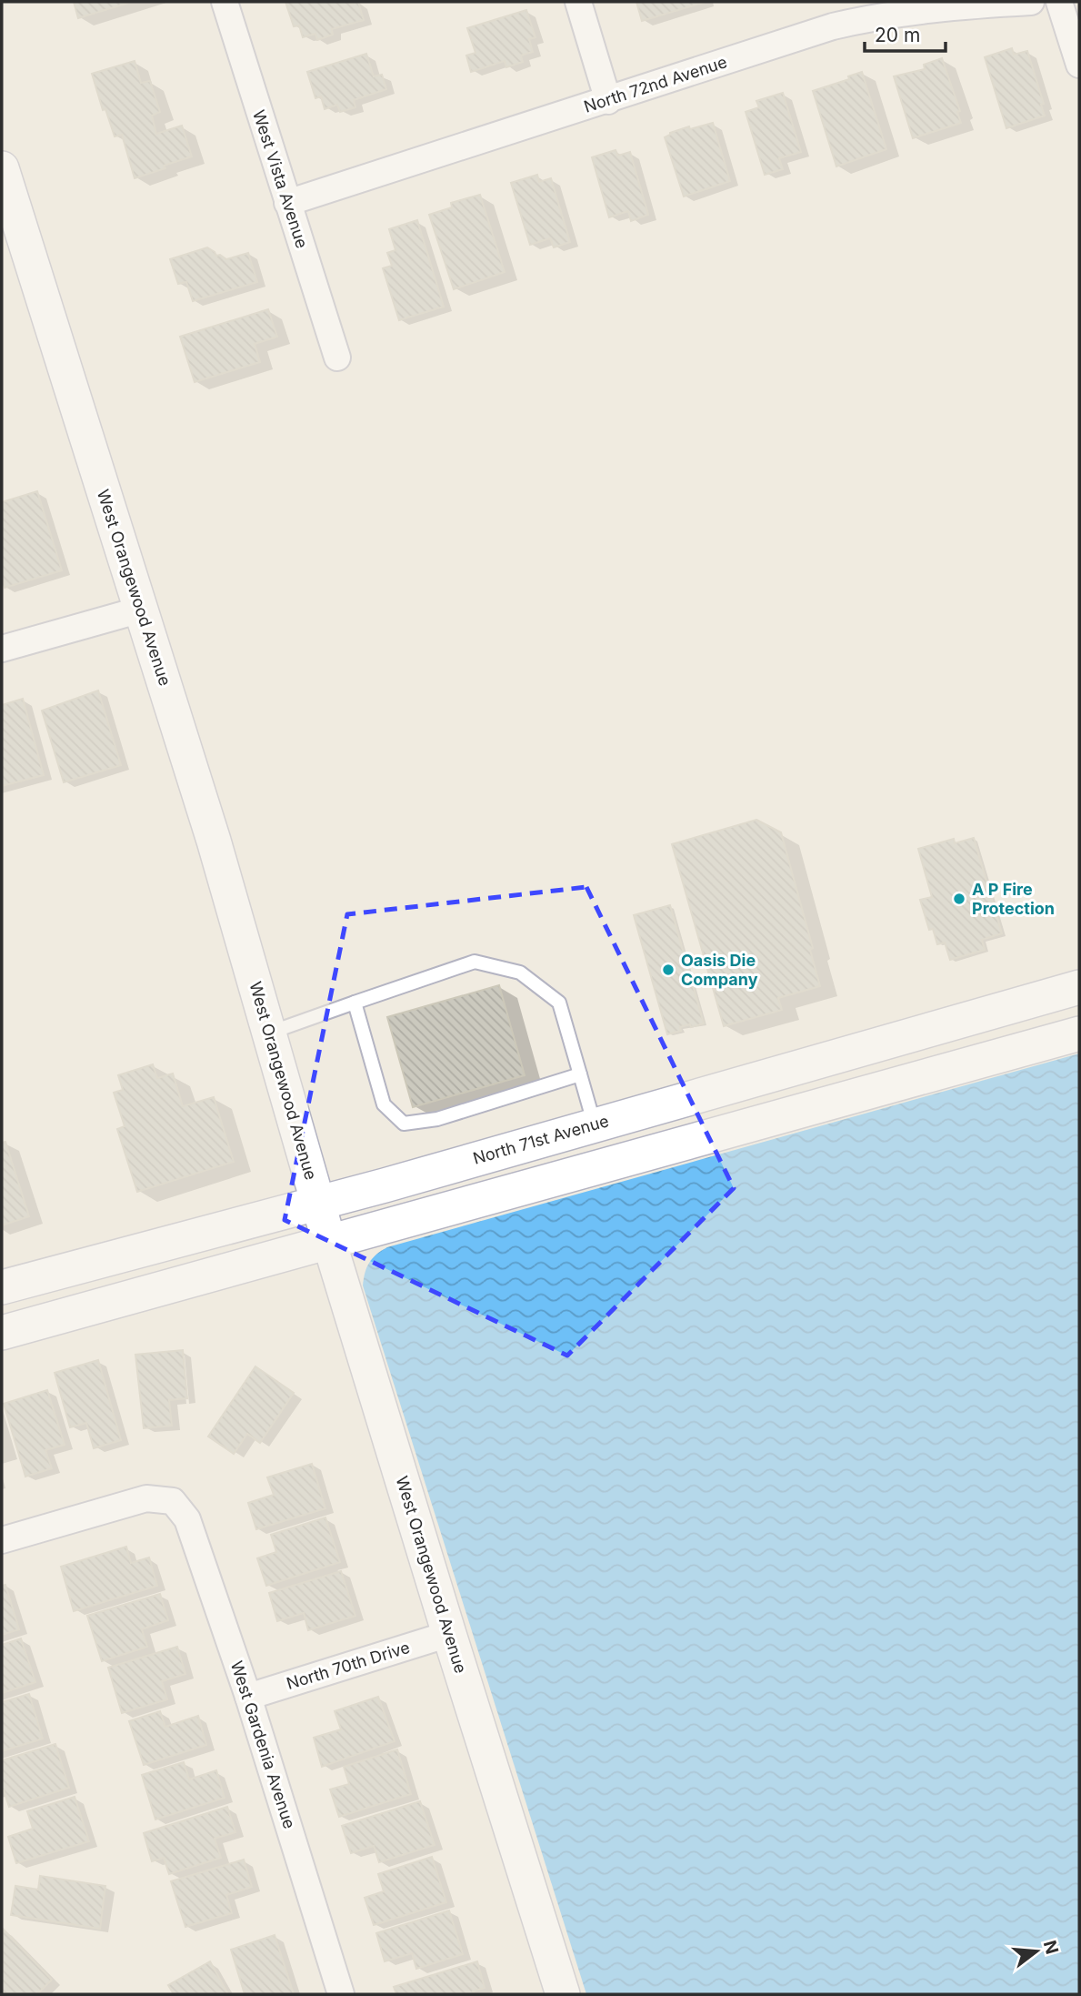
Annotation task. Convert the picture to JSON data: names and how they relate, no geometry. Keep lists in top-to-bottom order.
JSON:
{
  "streets": {
    "street": [
      "North 72nd Avenue",
      "West Vista Avenue",
      "West Orangewood Avenue",
      "North 71st Avenue",
      "North 70th Drive",
      "West Gardenia Avenue"
    ]
  },
  "crossings": [
    ["North 72nd Avenue", "West Vista Avenue"],
    ["West Orangewood Avenue", "North 71st Avenue"],
    ["West Orangewood Avenue", "North 70th Drive"],
    ["North 70th Drive", "West Gardenia Avenue"]
  ],
  "places": ["A P Fire Protection", "Oasis Die Company"],
  "scale_bar": "20 m",
  "north": "right"
}
